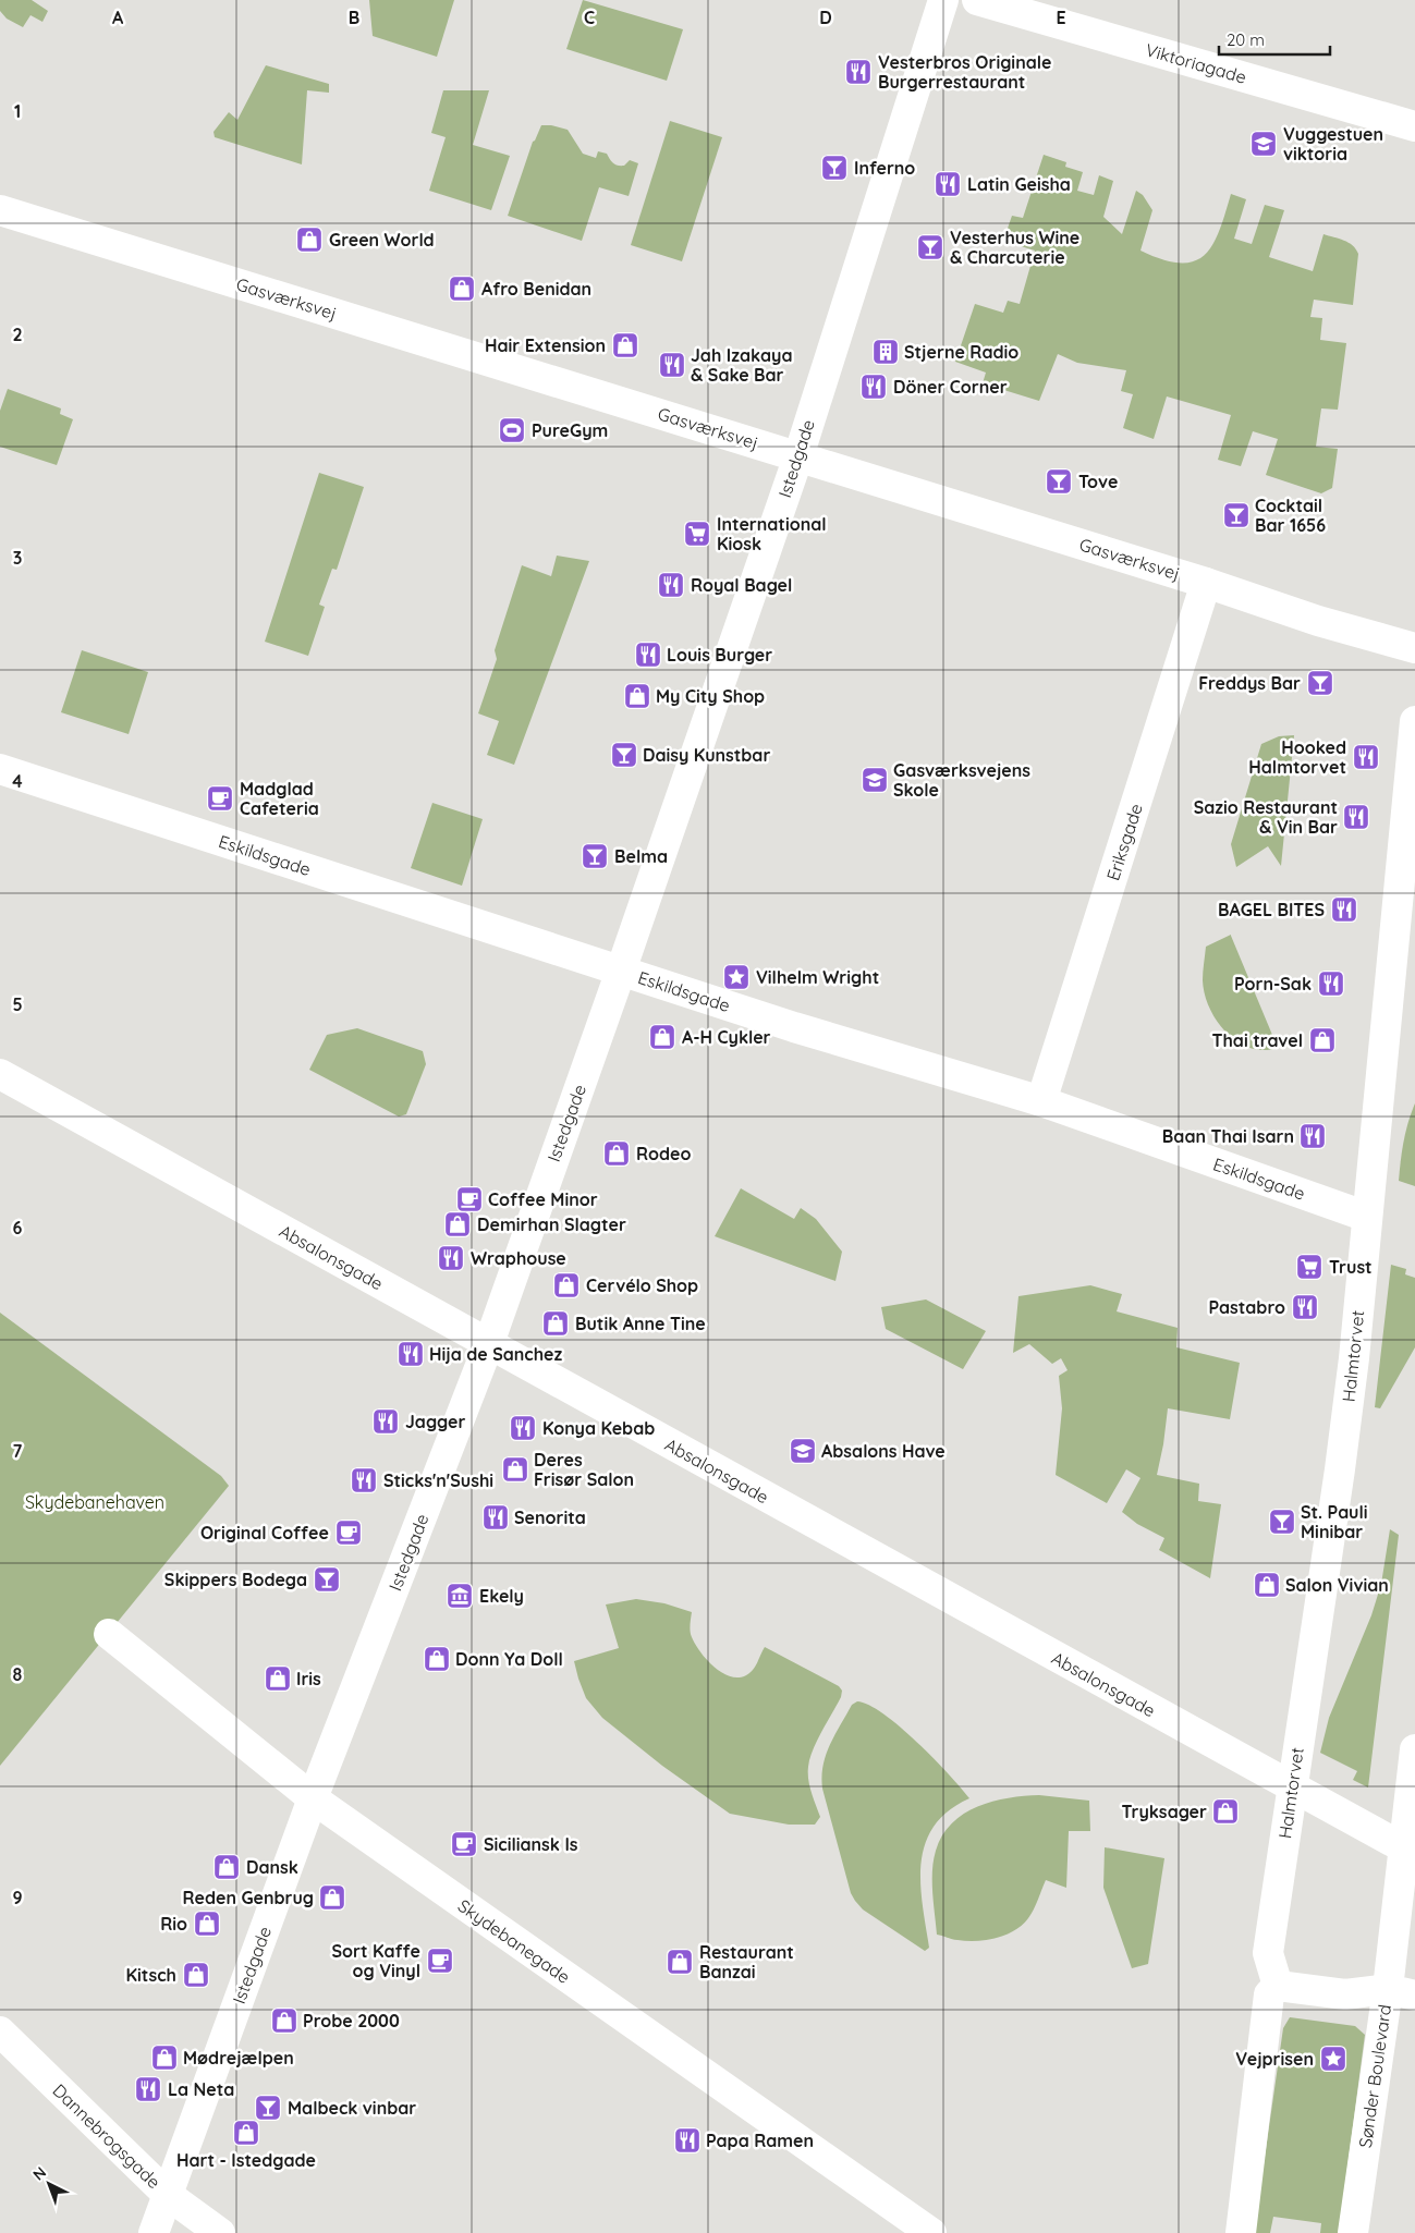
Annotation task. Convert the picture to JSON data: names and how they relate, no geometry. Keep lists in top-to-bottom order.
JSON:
{
  "streets": {
    "street": [
      "Viktoriagade",
      "Gasværksvej",
      "Istedgade",
      "Eriksgade",
      "Eskildsgade",
      "Absalonsgade",
      "Halmtorvet",
      "Skydebanegade",
      "Sønder Boulevard",
      "Dannebrogsgade"
    ]
  },
  "crossings": [
    ["Gasværksvej", "Istedgade"],
    ["Gasværksvej", "Eriksgade"],
    ["Istedgade", "Eskildsgade"],
    ["Istedgade", "Absalonsgade"],
    ["Istedgade", "Skydebanegade"],
    ["Istedgade", "Dannebrogsgade"],
    ["Eriksgade", "Eskildsgade"],
    ["Eskildsgade", "Halmtorvet"],
    ["Absalonsgade", "Halmtorvet"],
    ["Halmtorvet", "Sønder Boulevard"]
  ],
  "parks": ["Skydebanehaven"],
  "places": {
    "restaurant": [
      "Vesterbros Originale Burgerrestaurant",
      "Latin Geisha",
      "Jah Izakaya & Sake Bar",
      "Döner Corner",
      "Royal Bagel",
      "Louis Burger",
      "Hooked Halmtorvet",
      "Sazio Restaurant & Vin Bar",
      "BAGEL BITES",
      "Porn-Sak",
      "Baan Thai Isarn",
      "Wraphouse",
      "Pastabro",
      "Hija de Sanchez",
      "Jagger",
      "Konya Kebab",
      "Sticks'n'Sushi",
      "Senorita",
      "La Neta",
      "Papa Ramen"
    ],
    "school or university": ["Vuggestuen viktoria", "Gasværksvejens Skole", "Absalons Have"],
    "bar": [
      "Inferno",
      "Vesterhus Wine & Charcuterie",
      "Tove",
      "Cocktail Bar 1656",
      "Freddys Bar",
      "Daisy Kunstbar",
      "Belma",
      "St. Pauli Minibar",
      "Skippers Bodega",
      "Malbeck vinbar"
    ],
    "shop": [
      "Green World",
      "Afro Benidan",
      "Hair Extension",
      "My City Shop",
      "A-H Cykler",
      "Thai travel",
      "Rodeo",
      "Demirhan Slagter",
      "Cervélo Shop",
      "Butik Anne Tine",
      "Deres Frisør Salon",
      "Salon Vivian",
      "Donn Ya Doll",
      "Iris",
      "Tryksager",
      "Dansk",
      "Reden Genbrug",
      "Rio",
      "Restaurant Banzai",
      "Kitsch",
      "Probe 2000",
      "Mødrejælpen",
      "Hart - Istedgade"
    ],
    "building": ["Stjerne Radio"],
    "sports": ["PureGym"],
    "supermarket": ["International Kiosk", "Trust"],
    "cafe": [
      "Madglad Cafeteria",
      "Coffee Minor",
      "Original Coffee",
      "Siciliansk Is",
      "Sort Kaffe og Vinyl"
    ],
    "place": ["Vilhelm Wright", "Vejprisen"],
    "museum": ["Ekely"]
  },
  "scale_bar": "20 m",
  "north": "top left",
  "grid": {
    "columns": [
      "A",
      "B",
      "C",
      "D",
      "E"
    ],
    "rows": [
      "1",
      "2",
      "3",
      "4",
      "5",
      "6",
      "7",
      "8",
      "9"
    ]
  }
}
